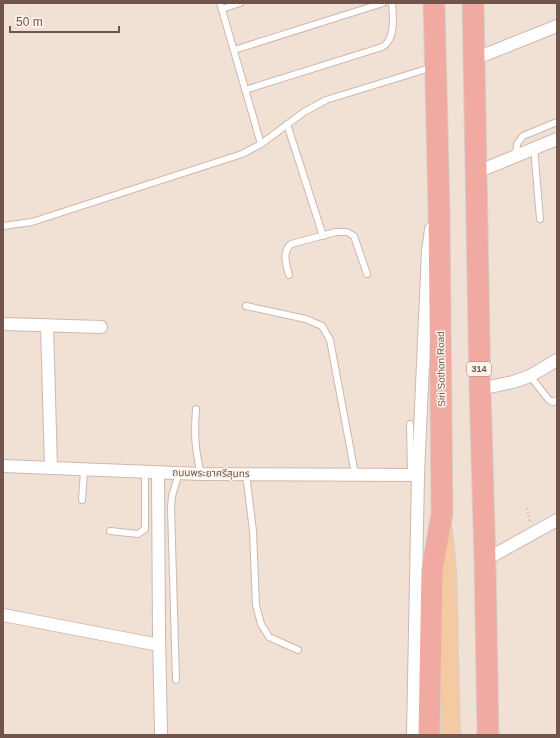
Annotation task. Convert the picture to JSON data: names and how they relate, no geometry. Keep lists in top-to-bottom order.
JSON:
{
  "streets": {
    "highway": ["Siri Sothon Road", "314"],
    "street": ["ถนนพระยาศรีสุนทร"]
  },
  "scale_bar": "50 m"
}
